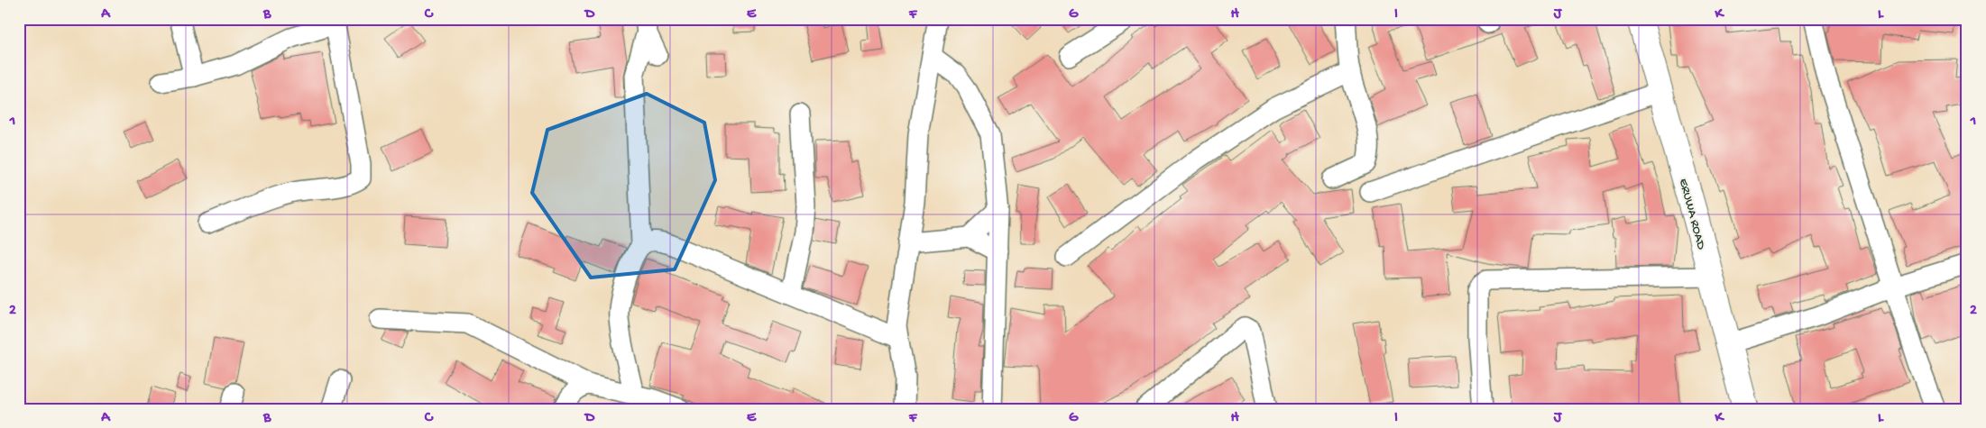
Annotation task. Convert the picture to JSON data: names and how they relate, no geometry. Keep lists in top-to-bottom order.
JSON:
{
  "streets": {
    "main road": ["ERUWA ROAD"]
  },
  "grid": {
    "columns": [
      "A",
      "B",
      "C",
      "D",
      "E",
      "F",
      "G",
      "H",
      "I",
      "J",
      "K",
      "L"
    ],
    "rows": ["1", "2"]
  }
}
